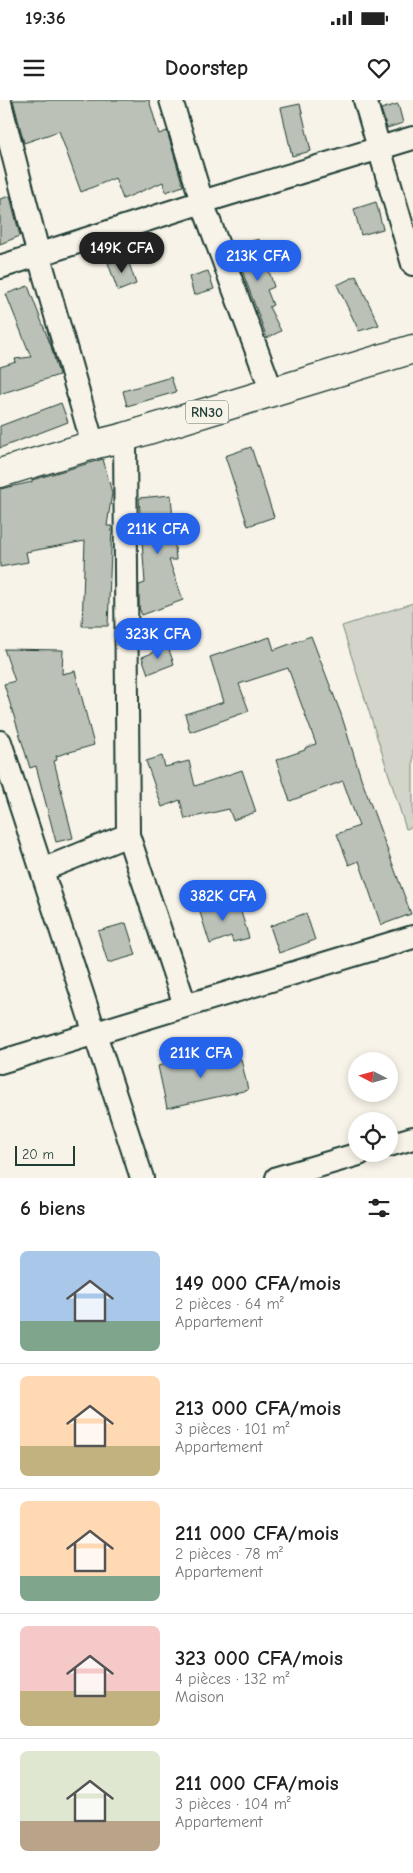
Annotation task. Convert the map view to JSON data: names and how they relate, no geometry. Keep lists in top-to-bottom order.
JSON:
{
  "streets": {
    "main road": ["RN30"]
  },
  "scale_bar": "20 m",
  "north": "left",
  "page": {
    "status": "19:36",
    "header": "Doorstep",
    "price": [
      "149K CFA",
      "213K CFA",
      "211K CFA",
      "323K CFA",
      "382K CFA",
      "211K CFA"
    ],
    "scale": "20 m",
    "heading": "6 biens",
    "list": [
      {
        "name": "149 000 CFA/mois",
        "note": "2 pièces · 64 m² · Appartement"
      },
      {
        "name": "213 000 CFA/mois",
        "note": "3 pièces · 101 m² · Appartement"
      },
      {
        "name": "211 000 CFA/mois",
        "note": "2 pièces · 78 m² · Appartement"
      },
      {
        "name": "323 000 CFA/mois",
        "note": "4 pièces · 132 m² · Maison"
      },
      {
        "name": "211 000 CFA/mois",
        "note": "3 pièces · 104 m² · Appartement"
      }
    ]
  }
}
